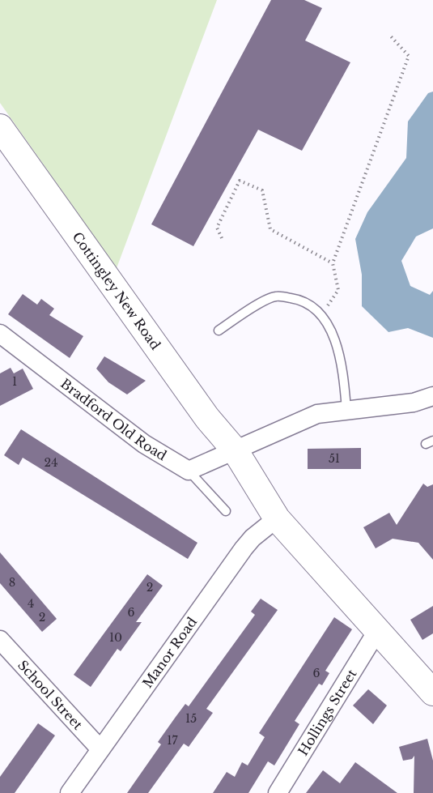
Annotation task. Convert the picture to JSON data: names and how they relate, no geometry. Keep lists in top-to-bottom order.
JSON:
{
  "streets": {
    "main road": ["Cottingley New Road"],
    "street": [
      "Bradford Old Road",
      "Manor Road",
      "School Street",
      "Hollings Street"
    ]
  },
  "crossings": [
    ["Cottingley New Road", "Manor Road"],
    ["Cottingley New Road", "Hollings Street"],
    ["Manor Road", "School Street"]
  ],
  "house_numbers": [
    "1",
    "51",
    "24",
    "8",
    "2",
    "4",
    "6",
    "2",
    "10",
    "6",
    "15",
    "17"
  ]
}
